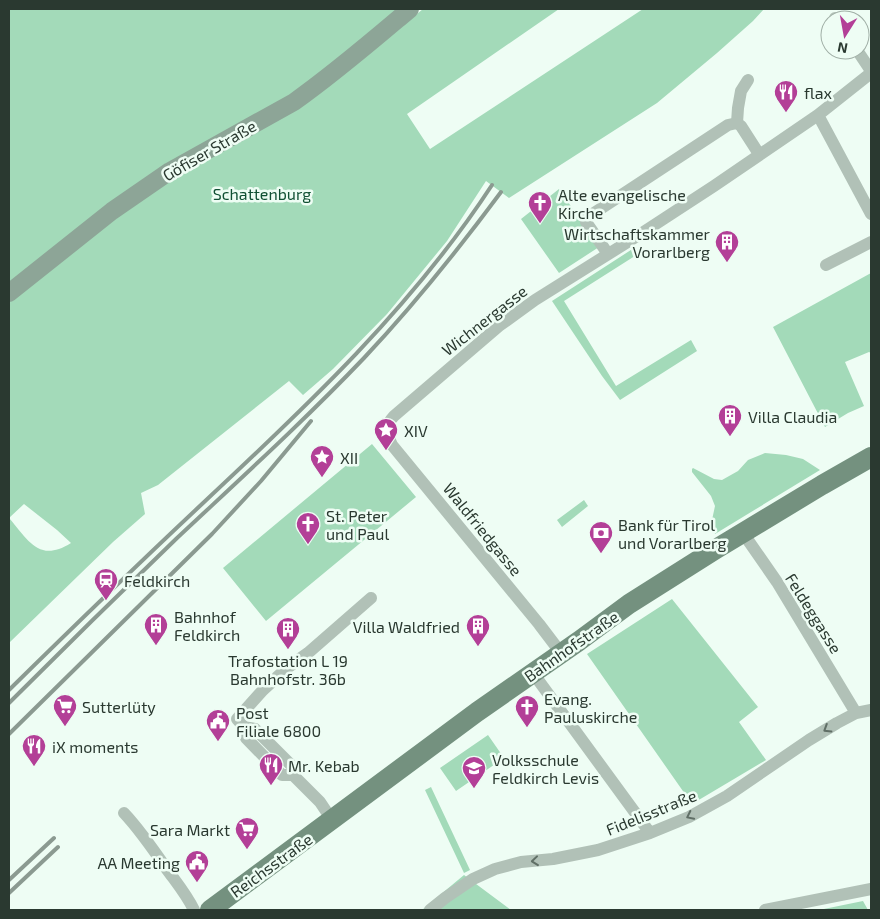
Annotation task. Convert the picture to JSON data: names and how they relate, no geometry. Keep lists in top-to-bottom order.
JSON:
{
  "streets": {
    "main road": ["Göfiser Straße", "Bahnhofstraße", "Reichsstraße"],
    "street": [
      "Wichnergasse",
      "Waldfriedgasse",
      "Feldeggasse",
      "Fidelisstraße"
    ]
  },
  "crossings": [
    ["Wichnergasse", "Waldfriedgasse"],
    ["Waldfriedgasse", "Bahnhofstraße"],
    ["Feldeggasse", "Bahnhofstraße"],
    ["Feldeggasse", "Fidelisstraße"],
    ["Bahnhofstraße", "Reichsstraße"]
  ],
  "one_way": ["Fidelisstraße"],
  "parks": ["Schattenburg"],
  "places": {
    "restaurant": ["flax", "iX moments", "Mr. Kebab"],
    "church": ["Alte evangelische Kirche", "St. Peter und Paul", "Evang. Pauluskirche"],
    "building": [
      "Wirtschaftskammer Vorarlberg",
      "Villa Claudia",
      "Bahnhof Feldkirch",
      "Villa Waldfried",
      "Trafostation L 19 Bahnhofstr. 36b"
    ],
    "place": ["XIV", "XII"],
    "bank": ["Bank für Tirol und Vorarlberg"],
    "station": ["Feldkirch"],
    "supermarket": ["Sutterlüty", "Sara Markt"],
    "public building": ["Post Filiale 6800", "AA Meeting"],
    "school or university": ["Volksschule Feldkirch Levis"]
  },
  "north": "bottom"
}
